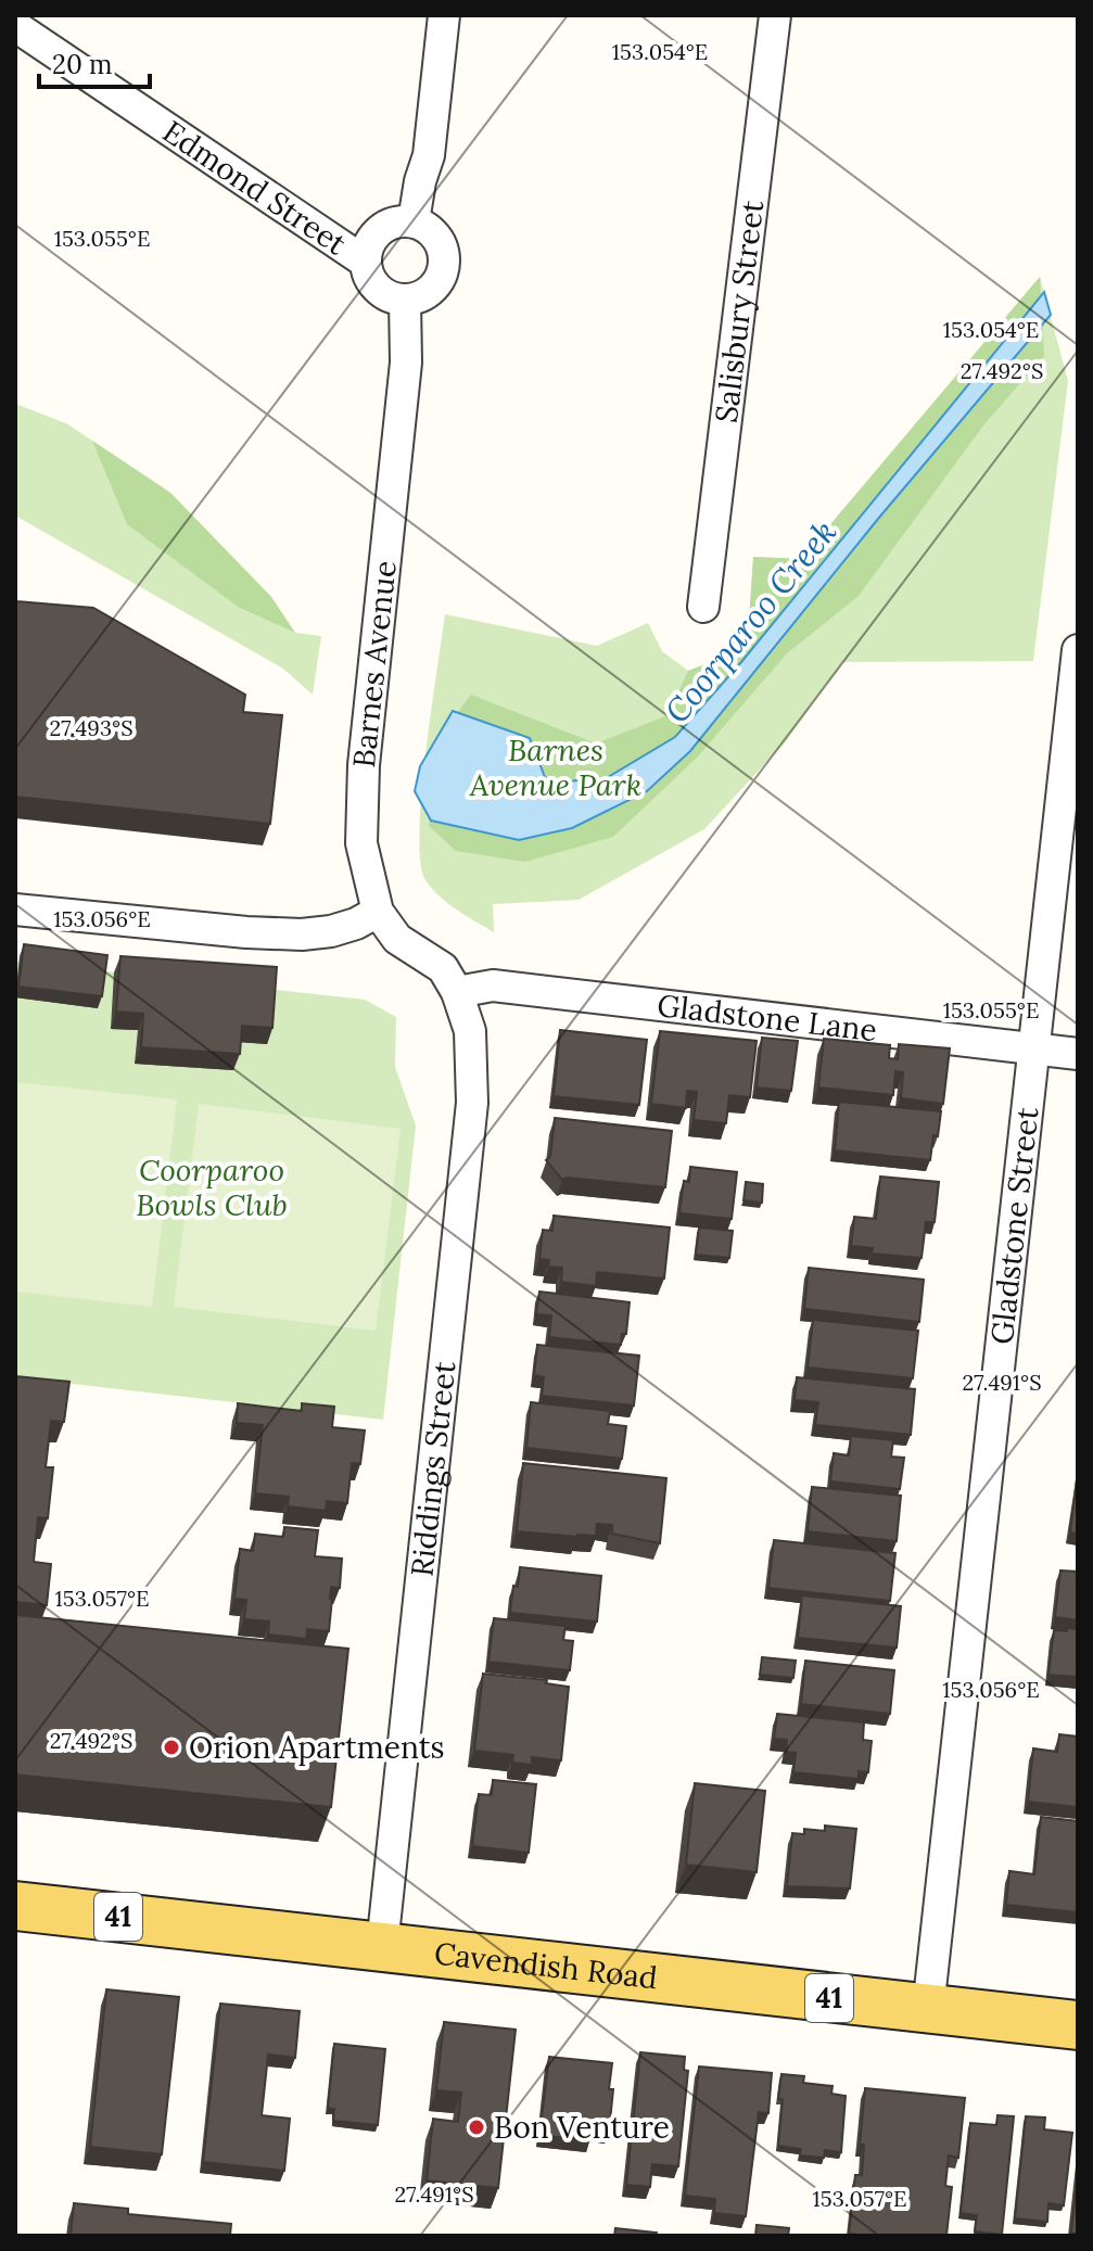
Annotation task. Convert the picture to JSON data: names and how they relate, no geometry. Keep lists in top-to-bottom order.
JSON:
{
  "streets": {
    "main road": ["41", "Cavendish Road"],
    "street": [
      "Edmond Street",
      "Salisbury Street",
      "Barnes Avenue",
      "Gladstone Lane",
      "Gladstone Street",
      "Riddings Street"
    ]
  },
  "crossings": [
    ["Edmond Street", "Barnes Avenue"],
    ["Barnes Avenue", "Gladstone Lane"],
    ["Barnes Avenue", "Riddings Street"],
    ["Gladstone Lane", "Gladstone Street"],
    ["Gladstone Lane", "Riddings Street"],
    ["Gladstone Street", "Cavendish Road"],
    ["Riddings Street", "Cavendish Road"]
  ],
  "water": ["Coorparoo Creek"],
  "parks": ["Barnes Avenue Park", "Coorparoo Bowls Club"],
  "places": ["Orion Apartments", "Bon Venture"],
  "scale_bar": "20 m",
  "coordinates": [
    "153.054°E",
    "153.055°E",
    "27.492°S",
    "27.493°S",
    "153.056°E",
    "27.491°S",
    "153.057°E"
  ]
}
